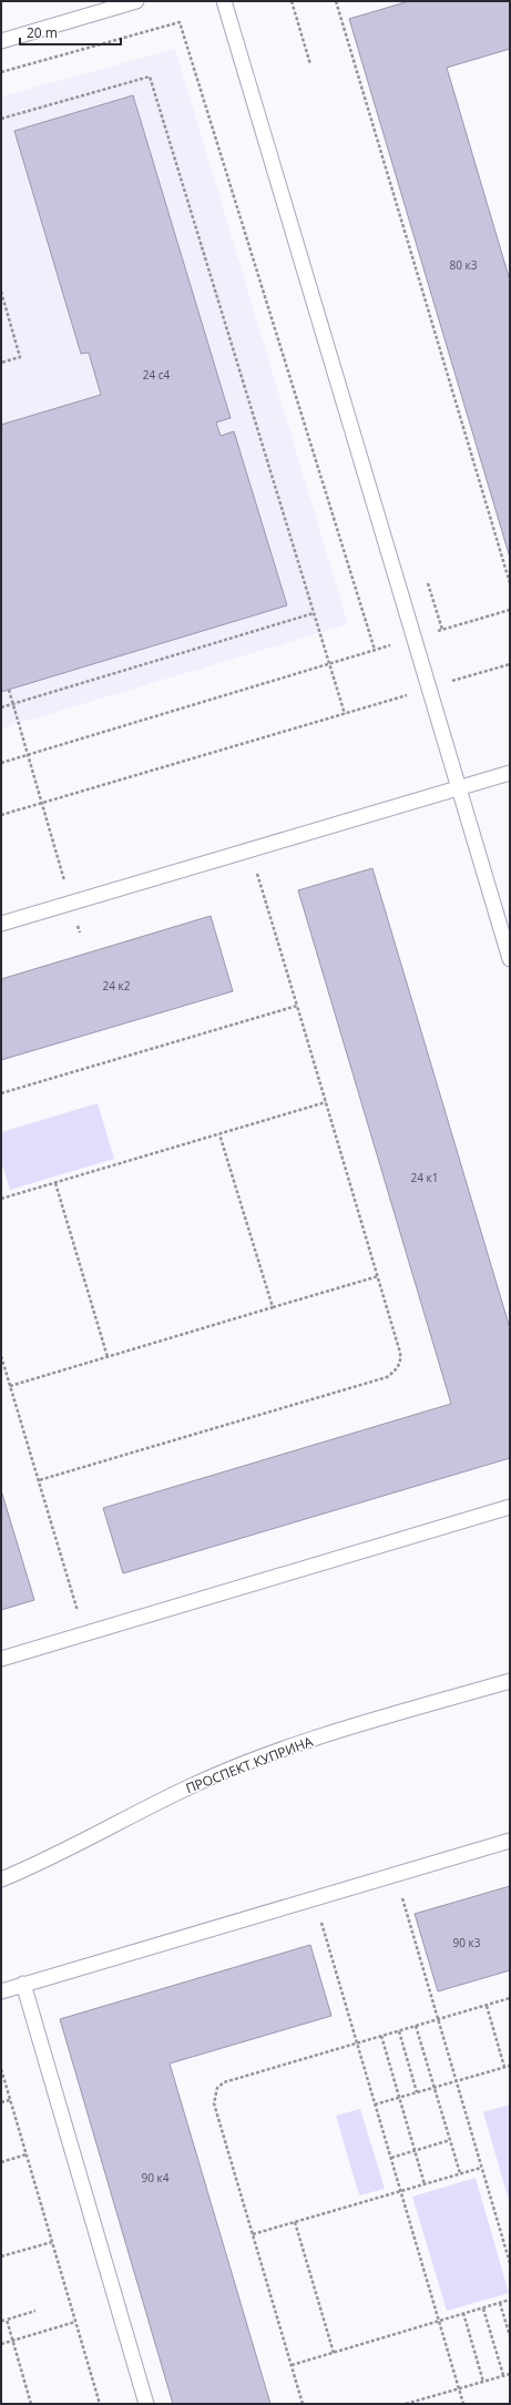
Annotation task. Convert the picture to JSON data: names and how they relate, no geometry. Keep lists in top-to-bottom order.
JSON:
{
  "streets": {
    "lane": ["ПРОСПЕКТ КУПРИНА"]
  },
  "house_numbers": [
    "80 к3",
    "24 с4",
    "24 к2",
    "24 к1",
    "90 к3",
    "90 к4"
  ],
  "scale_bar": "20 m"
}
